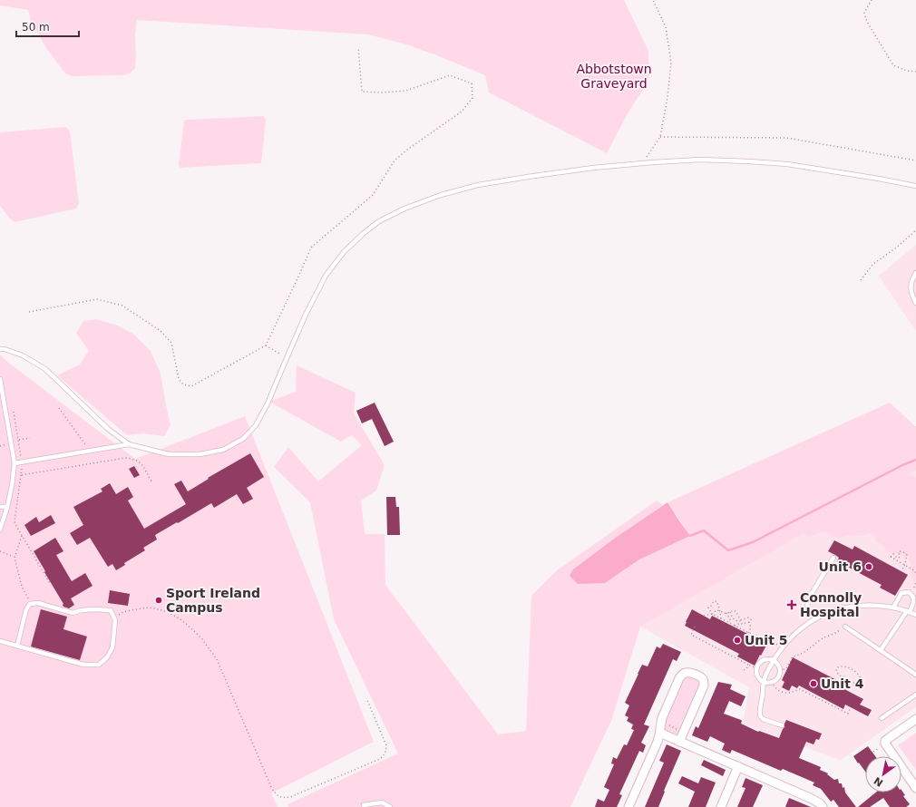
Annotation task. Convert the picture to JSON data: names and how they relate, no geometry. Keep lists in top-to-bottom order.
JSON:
{
  "parks": ["Abbotstown Graveyard"],
  "places": {
    "other": [
      "Unit 6",
      "Sport Ireland Campus",
      "Unit 5",
      "Unit 4"
    ],
    "health": ["Connolly Hospital"]
  },
  "scale_bar": "50 m",
  "north": "bottom left"
}
